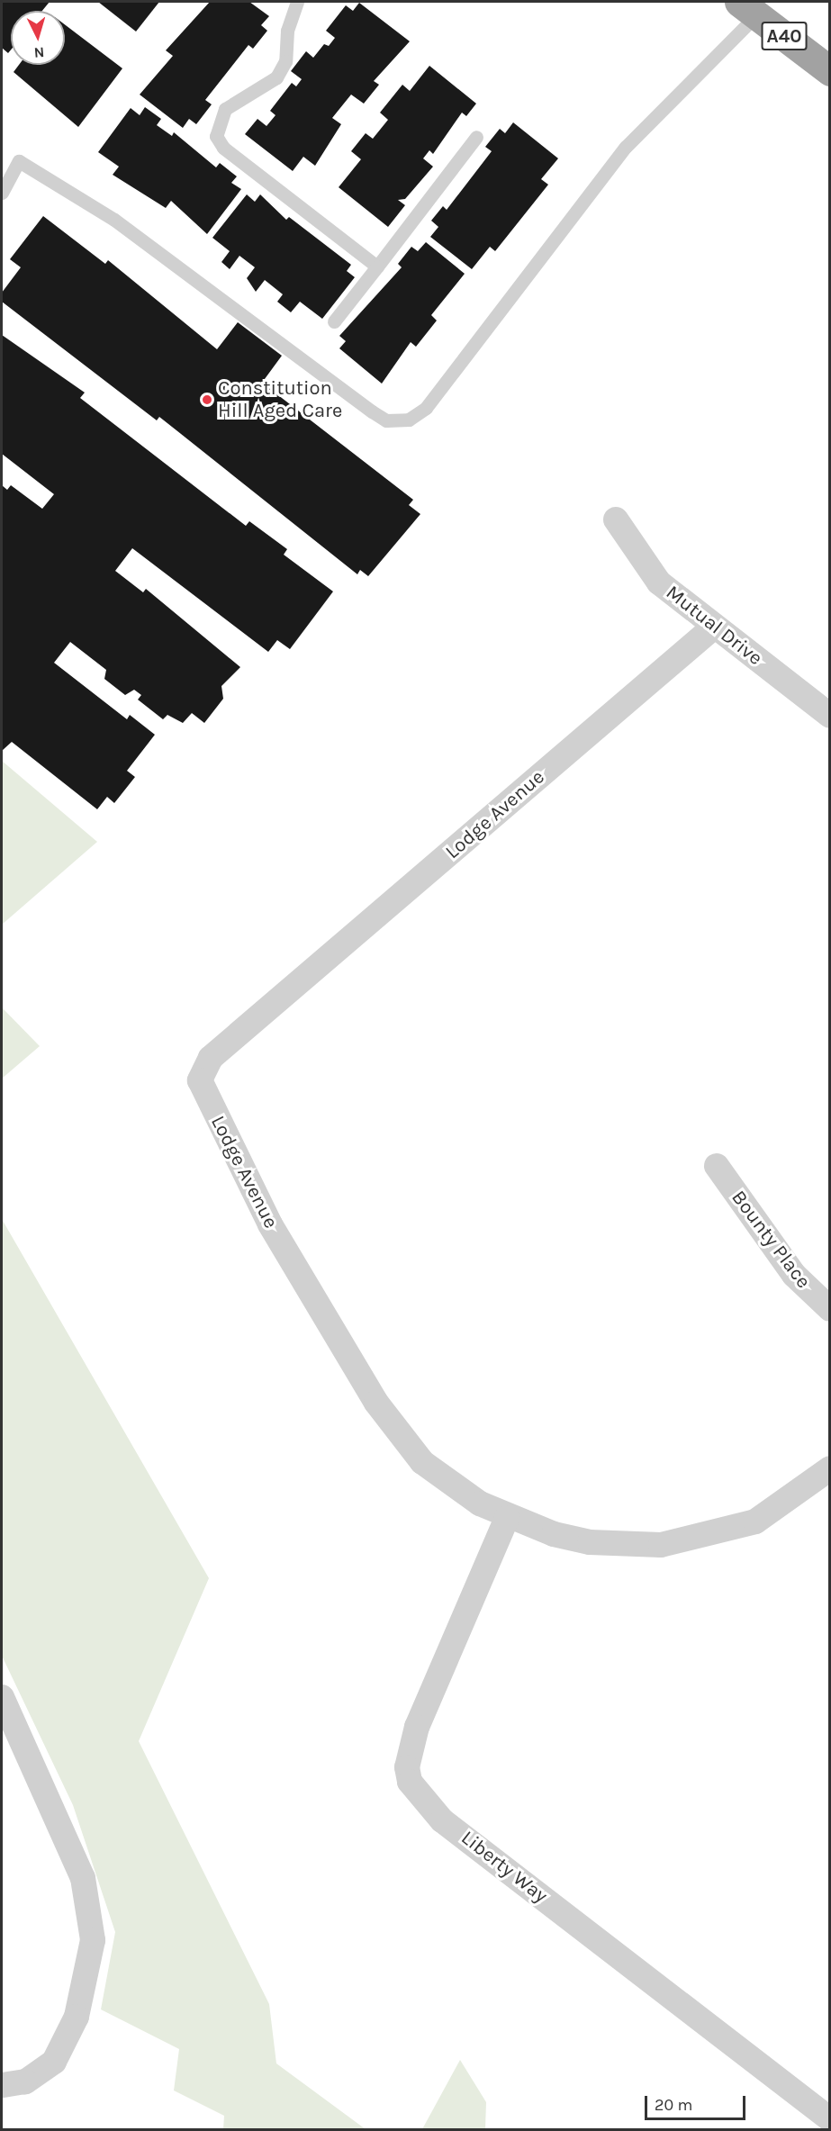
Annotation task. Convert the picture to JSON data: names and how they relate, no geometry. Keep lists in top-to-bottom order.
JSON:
{
  "streets": {
    "highway": ["A40"],
    "street": [
      "Mutual Drive",
      "Lodge Avenue",
      "Bounty Place",
      "Liberty Way"
    ]
  },
  "crossings": [
    ["Mutual Drive", "Lodge Avenue"],
    ["Lodge Avenue", "Liberty Way"]
  ],
  "places": ["Constitution Hill Aged Care"],
  "scale_bar": "20 m",
  "north": "bottom"
}
